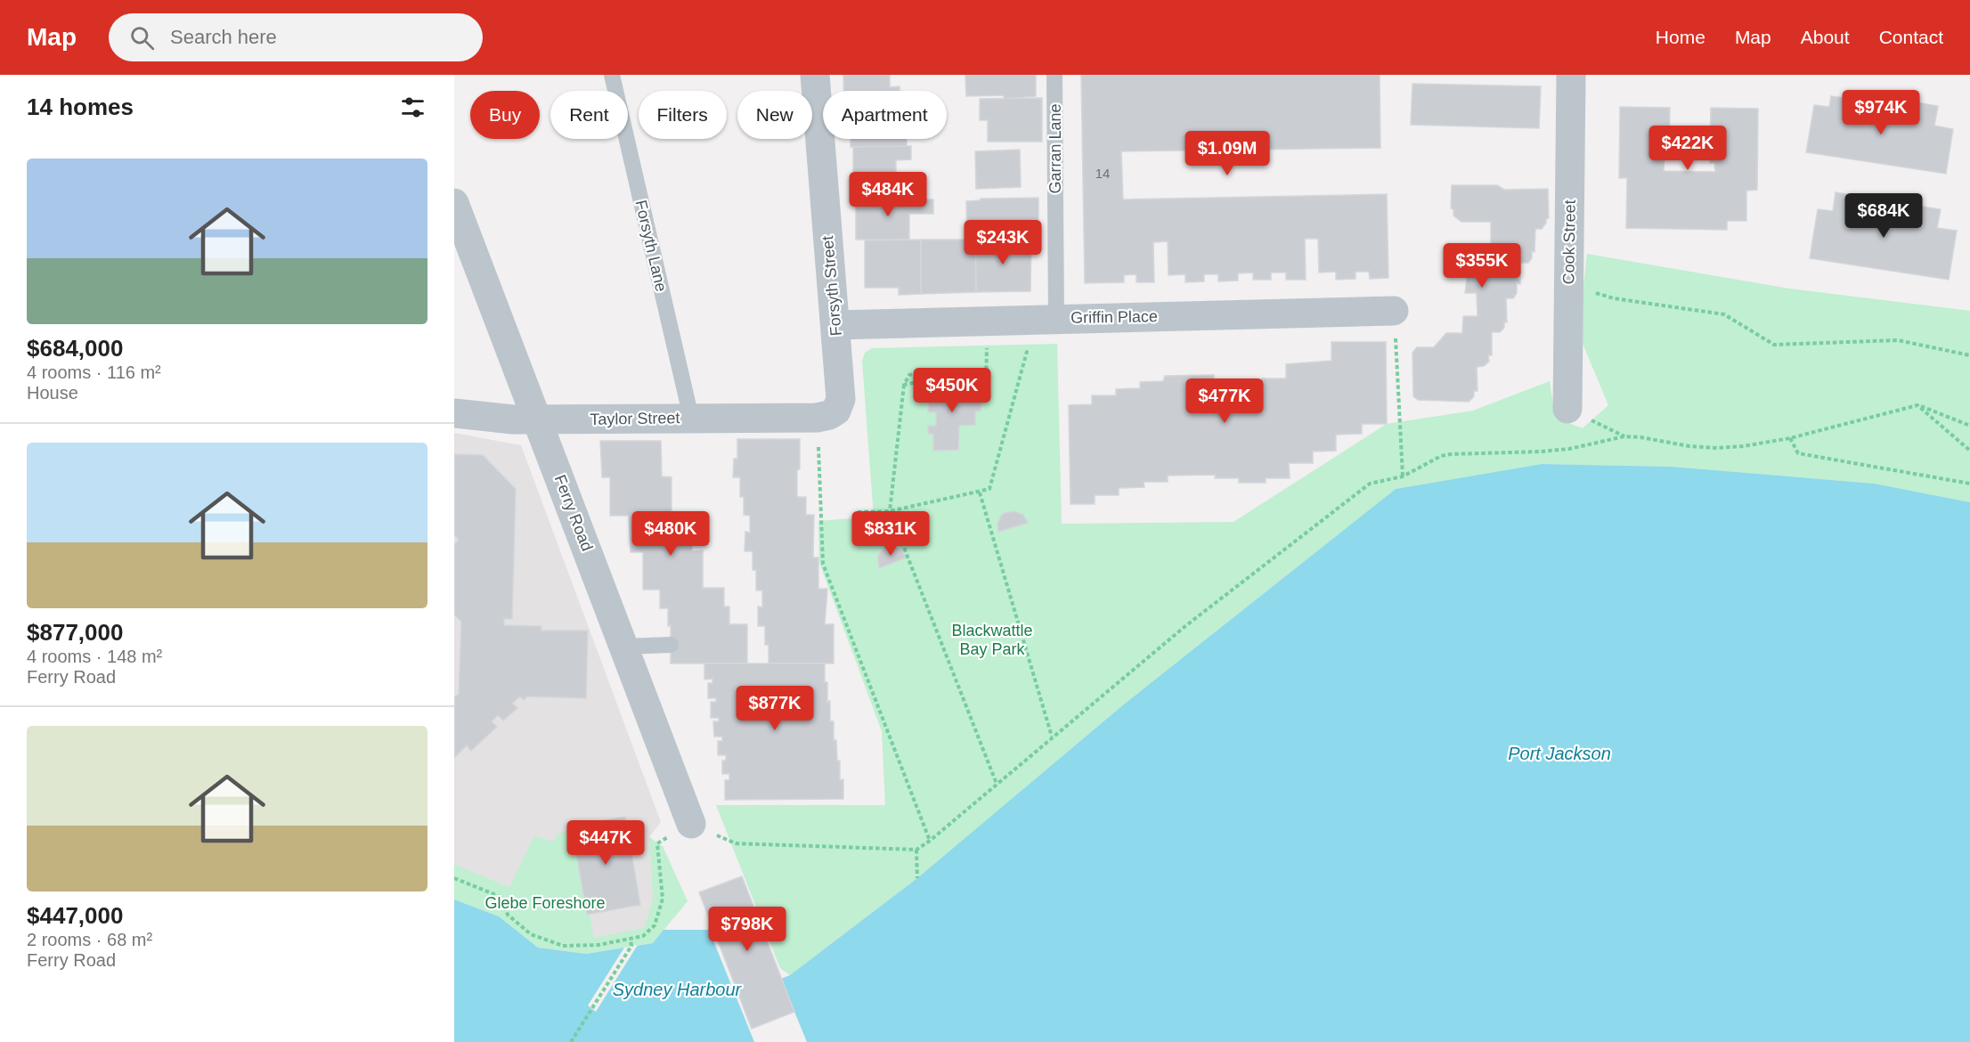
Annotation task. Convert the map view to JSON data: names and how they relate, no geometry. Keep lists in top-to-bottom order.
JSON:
{
  "streets": {
    "street": [
      "Cook Street",
      "Forsyth Street",
      "Griffin Place",
      "Taylor Street",
      "Ferry Road"
    ],
    "lane": ["Garran Lane", "Forsyth Lane"]
  },
  "crossings": [
    ["Garran Lane", "Griffin Place"],
    ["Forsyth Lane", "Taylor Street"],
    ["Forsyth Street", "Griffin Place"],
    ["Forsyth Street", "Taylor Street"],
    ["Taylor Street", "Ferry Road"]
  ],
  "water": ["Port Jackson", "Sydney Harbour"],
  "parks": ["Blackwattle Bay Park", "Glebe Foreshore"],
  "house_numbers": ["14"],
  "page": {
    "header": "Map",
    "search": "Search here",
    "nav": [
      "Home",
      "Map",
      "About",
      "Contact"
    ],
    "heading": "14 homes",
    "price": [
      "$974K",
      "$422K",
      "$1.09M",
      "$484K",
      "$684K",
      "$243K",
      "$355K",
      "$450K",
      "$477K",
      "$480K",
      "$831K",
      "$877K",
      "$447K",
      "$798K"
    ],
    "chip": [
      "Buy",
      "Rent",
      "Filters",
      "New",
      "Apartment"
    ],
    "list": [
      {
        "name": "$684,000",
        "note": "4 rooms · 116 m² · House"
      },
      {
        "name": "$877,000",
        "note": "4 rooms · 148 m² · Ferry Road"
      },
      {
        "name": "$447,000",
        "note": "2 rooms · 68 m² · Ferry Road"
      }
    ]
  }
}
